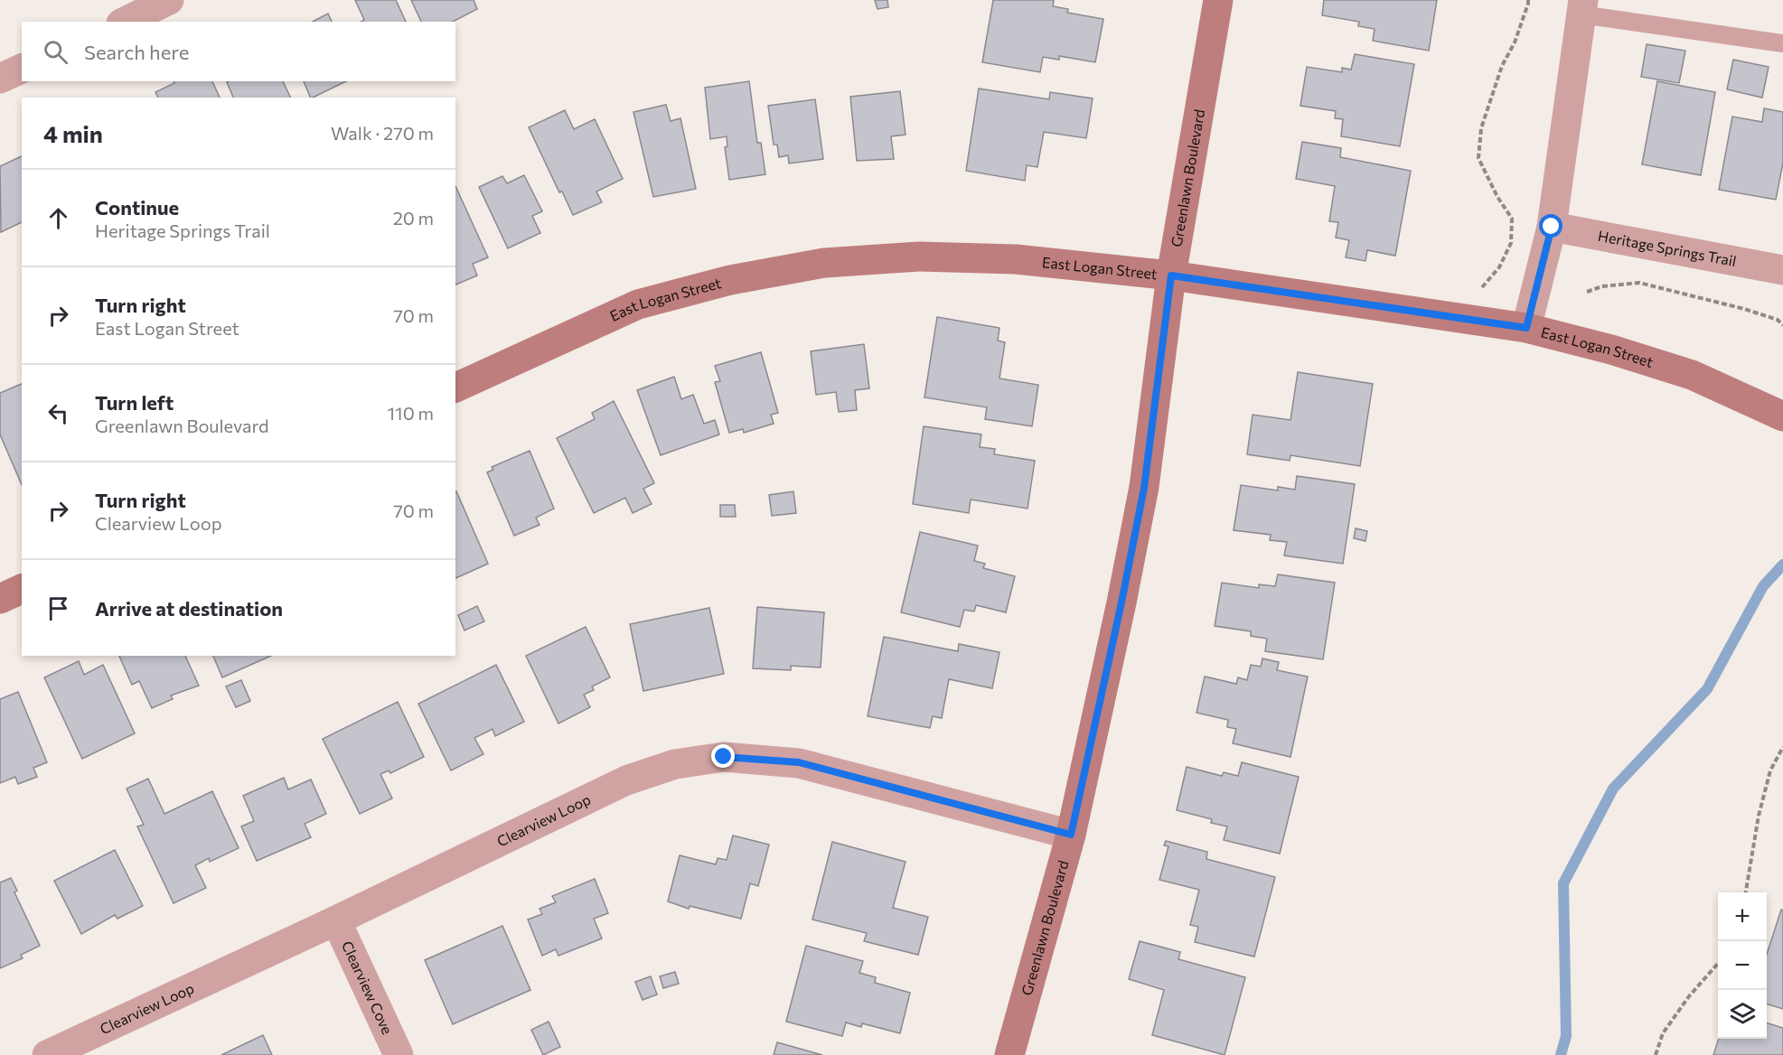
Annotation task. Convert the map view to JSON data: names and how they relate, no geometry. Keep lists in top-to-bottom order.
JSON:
{
  "streets": {
    "street": [
      "Greenlawn Boulevard",
      "Heritage Springs Trail",
      "East Logan Street",
      "Clearview Loop",
      "Clearview Cove"
    ]
  },
  "crossings": [
    ["Greenlawn Boulevard", "East Logan Street"],
    ["Greenlawn Boulevard", "Clearview Loop"],
    ["Clearview Loop", "Clearview Cove"]
  ],
  "page": {
    "search": "Search here",
    "heading": ["4 min", "Walk · 270 m"],
    "list": [
      ["Continue", "Heritage Springs Trail", "20 m"],
      ["Turn right", "East Logan Street", "70 m"],
      ["Turn left", "Greenlawn Boulevard", "110 m"],
      ["Turn right", "Clearview Loop", "70 m"],
      "Arrive at destination"
    ],
    "map_buttons": ["+", "−"]
  }
}
